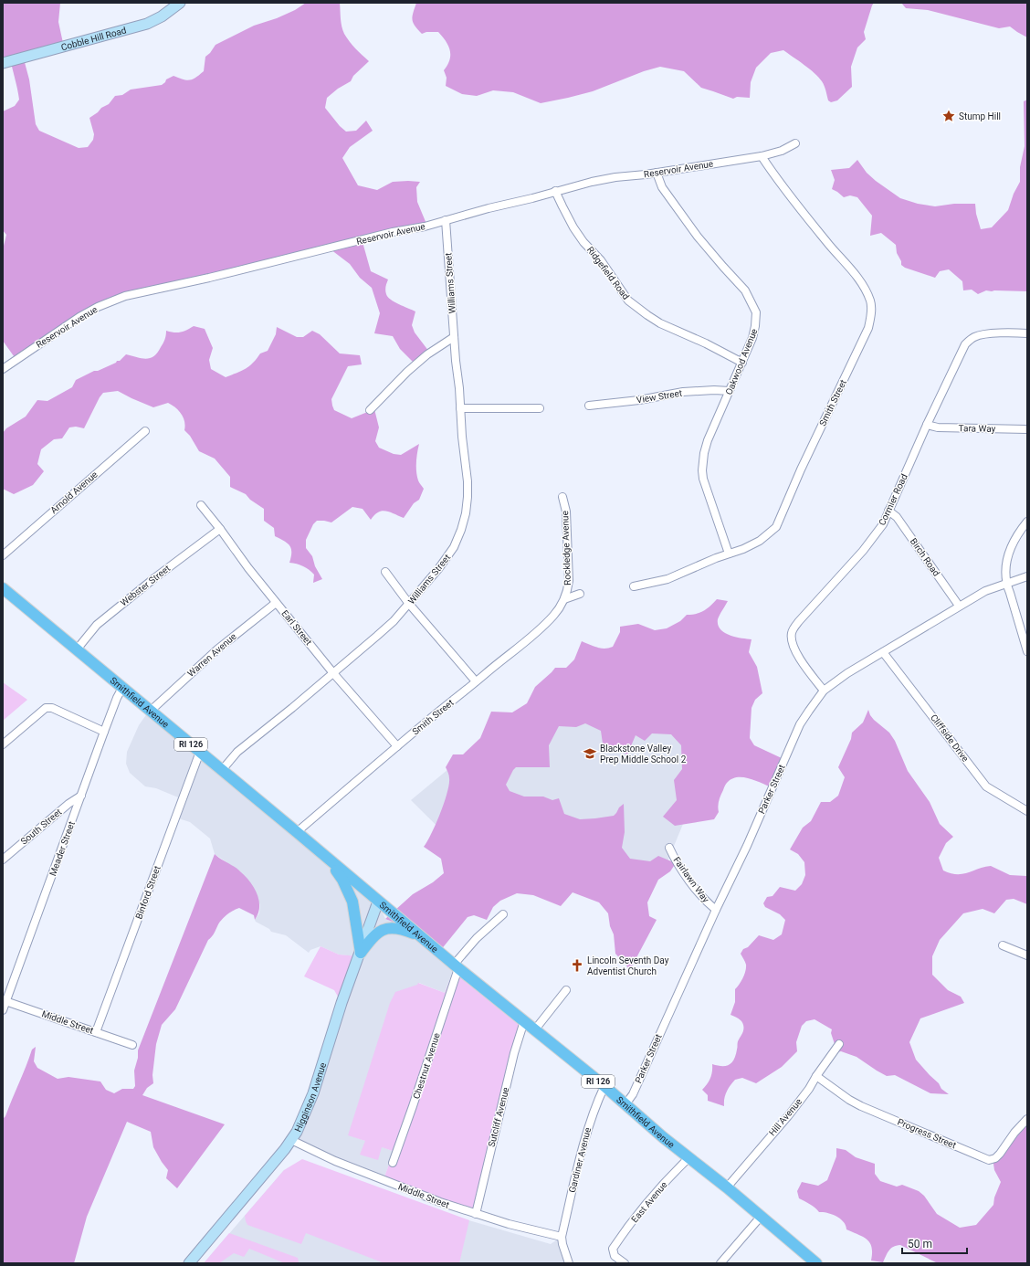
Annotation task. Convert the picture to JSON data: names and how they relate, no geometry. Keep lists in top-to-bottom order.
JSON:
{
  "streets": {
    "main road": ["Smithfield Avenue", "RI 126"],
    "street": [
      "Cobble Hill Road",
      "Reservoir Avenue",
      "Ridgefield Road",
      "Williams Street",
      "Oakwood Avenue",
      "View Street",
      "Smith Street",
      "Tara Way",
      "Arnold Avenue",
      "Cormier Road",
      "Rockledge Avenue",
      "Birch Road",
      "Webster Street",
      "Earl Street",
      "Warren Avenue",
      "Cliffside Drive",
      "Parker Street",
      "South Street",
      "Meader Street",
      "Fairlawn Way",
      "Binford Street",
      "Middle Street",
      "Chestnut Avenue",
      "Higginson Avenue",
      "Sutcliff Avenue",
      "Hill Avenue",
      "Progress Street",
      "Gardiner Avenue",
      "East Avenue"
    ]
  },
  "crossings": [
    ["Reservoir Avenue", "Ridgefield Road"],
    ["Reservoir Avenue", "Williams Street"],
    ["Reservoir Avenue", "Oakwood Avenue"],
    ["Reservoir Avenue", "Smith Street"],
    ["Ridgefield Road", "Oakwood Avenue"],
    ["Williams Street", "Earl Street"],
    ["Williams Street", "Smithfield Avenue"],
    ["Oakwood Avenue", "View Street"],
    ["Oakwood Avenue", "Smith Street"],
    ["Smith Street", "Rockledge Avenue"],
    ["Smith Street", "Earl Street"],
    ["Smith Street", "Smithfield Avenue"],
    ["Tara Way", "Cormier Road"],
    ["Cormier Road", "Birch Road"],
    ["Cormier Road", "Parker Street"],
    ["Birch Road", "Parker Street"],
    ["Webster Street", "Earl Street"],
    ["Webster Street", "Smithfield Avenue"],
    ["Earl Street", "Warren Avenue"],
    ["Warren Avenue", "Smithfield Avenue"],
    ["Smithfield Avenue", "Parker Street"],
    ["Smithfield Avenue", "Meader Street"],
    ["Smithfield Avenue", "Binford Street"],
    ["Smithfield Avenue", "Chestnut Avenue"],
    ["Smithfield Avenue", "Higginson Avenue"],
    ["Smithfield Avenue", "Sutcliff Avenue"],
    ["Smithfield Avenue", "Hill Avenue"],
    ["Smithfield Avenue", "Gardiner Avenue"],
    ["Smithfield Avenue", "East Avenue"],
    ["Cliffside Drive", "Parker Street"],
    ["Parker Street", "Fairlawn Way"],
    ["South Street", "Meader Street"],
    ["Meader Street", "Middle Street"],
    ["Binford Street", "Middle Street"],
    ["Middle Street", "Higginson Avenue"],
    ["Middle Street", "Sutcliff Avenue"],
    ["Middle Street", "Gardiner Avenue"],
    ["Hill Avenue", "Progress Street"]
  ],
  "places": {
    "place": ["Stump Hill"],
    "school or university": ["Blackstone Valley Prep Middle School 2"],
    "church": ["Lincoln Seventh Day Adventist Church"]
  },
  "scale_bar": "50 m"
}
